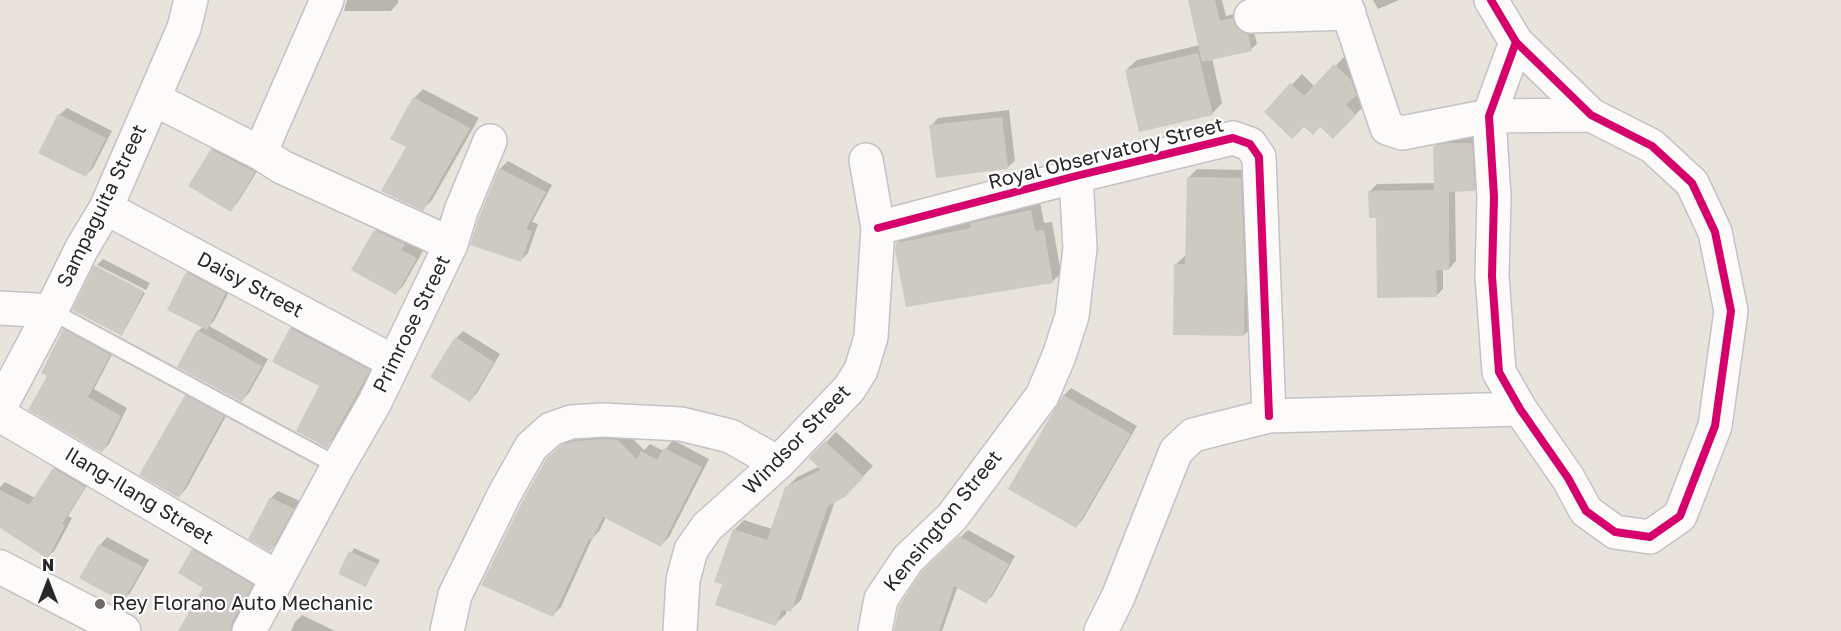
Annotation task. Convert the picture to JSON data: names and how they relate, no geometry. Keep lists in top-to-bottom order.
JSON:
{
  "streets": {
    "street": [
      "Royal Observatory Street",
      "Sampaguita Street",
      "Daisy Street",
      "Primrose Street",
      "Windsor Street",
      "Ilang-Ilang Street",
      "Kensington Street"
    ]
  },
  "crossings": [
    ["Royal Observatory Street", "Windsor Street"],
    ["Royal Observatory Street", "Kensington Street"],
    ["Sampaguita Street", "Daisy Street"],
    ["Sampaguita Street", "Primrose Street"],
    ["Daisy Street", "Primrose Street"],
    ["Primrose Street", "Ilang-Ilang Street"]
  ],
  "places": ["Rey Florano Auto Mechanic"],
  "north": "top"
}
